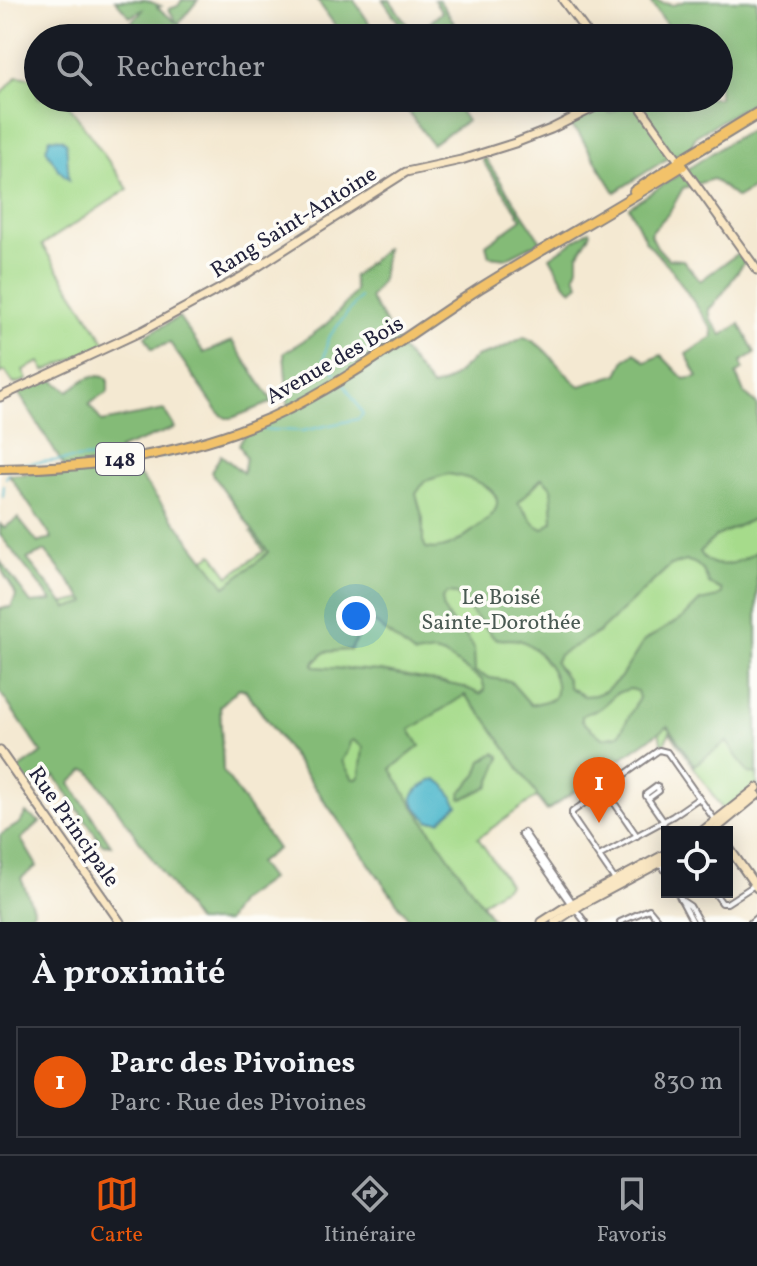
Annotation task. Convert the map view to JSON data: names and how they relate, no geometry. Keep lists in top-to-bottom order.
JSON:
{
  "streets": {
    "main road": ["Avenue des Bois", "148"],
    "street": ["Rang Saint-Antoine", "Rue Principale"]
  },
  "parks": ["Le Boisé Sainte-Dorothée"],
  "page": {
    "search": "Rechercher",
    "pins": "1",
    "heading": "À proximité",
    "list": [
      {
        "mark": "1",
        "name": "Parc des Pivoines",
        "note": "Parc · Rue des Pivoines",
        "value": "830 m"
      }
    ],
    "nav": ["Carte", "Itinéraire", "Favoris"]
  }
}
